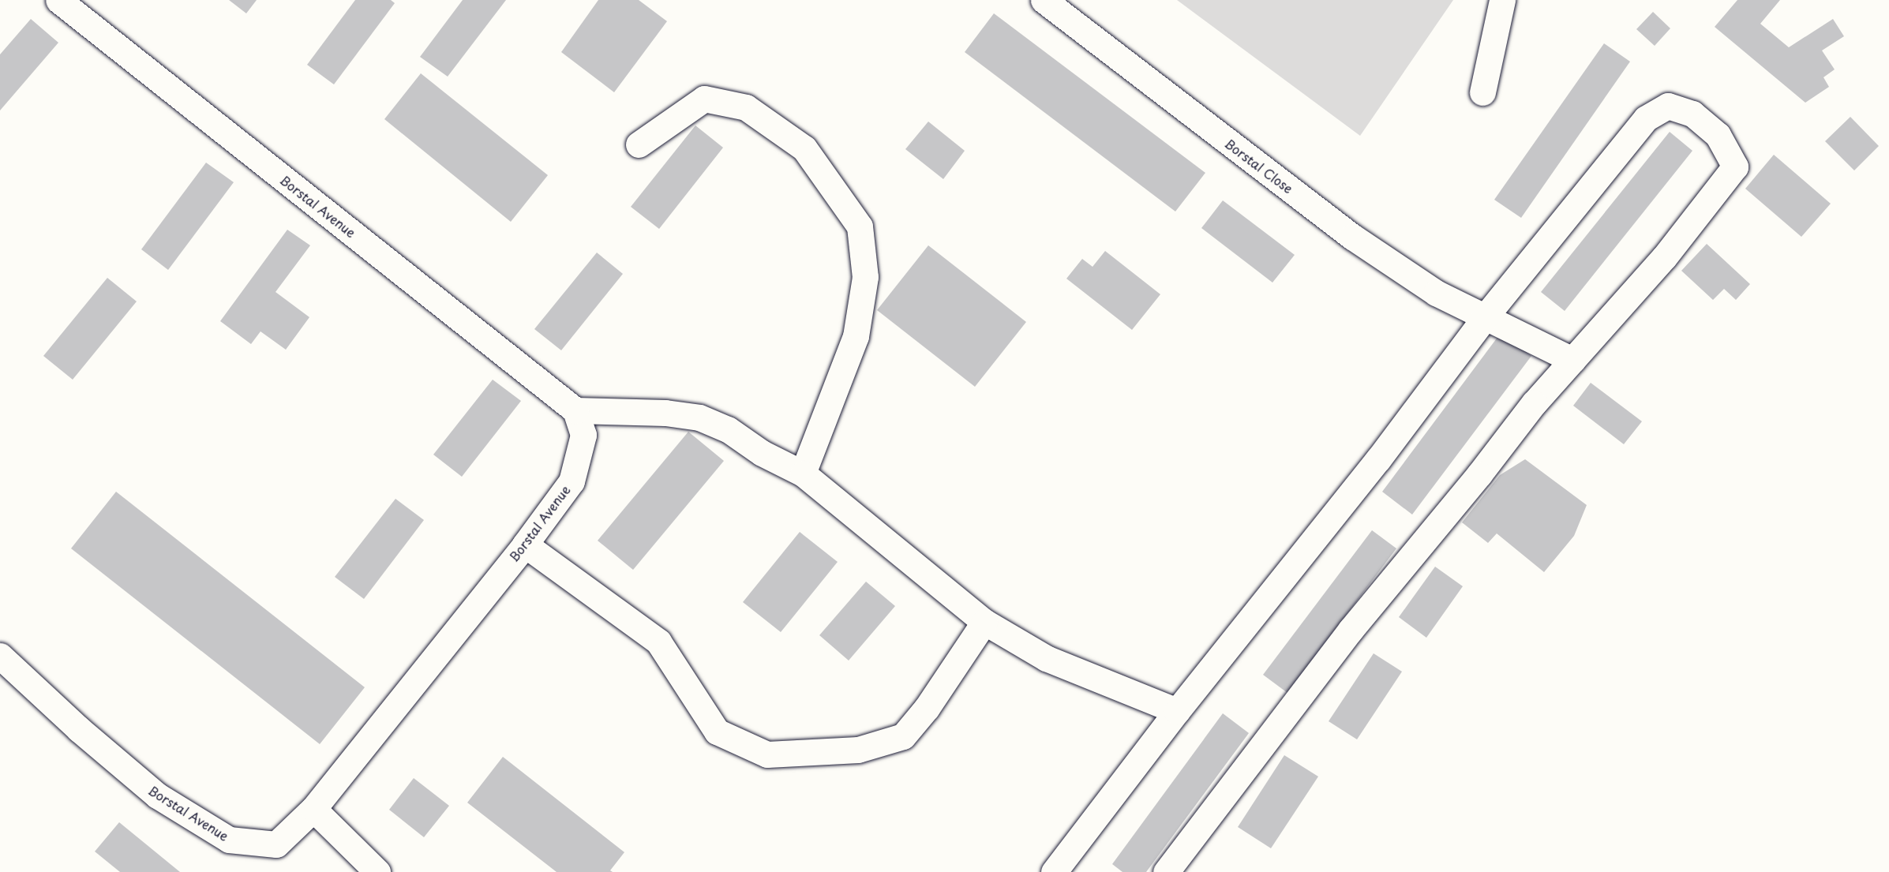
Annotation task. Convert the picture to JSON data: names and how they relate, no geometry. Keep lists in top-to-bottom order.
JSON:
{
  "streets": {
    "street": ["Borstal Close", "Borstal Avenue"]
  }
}
